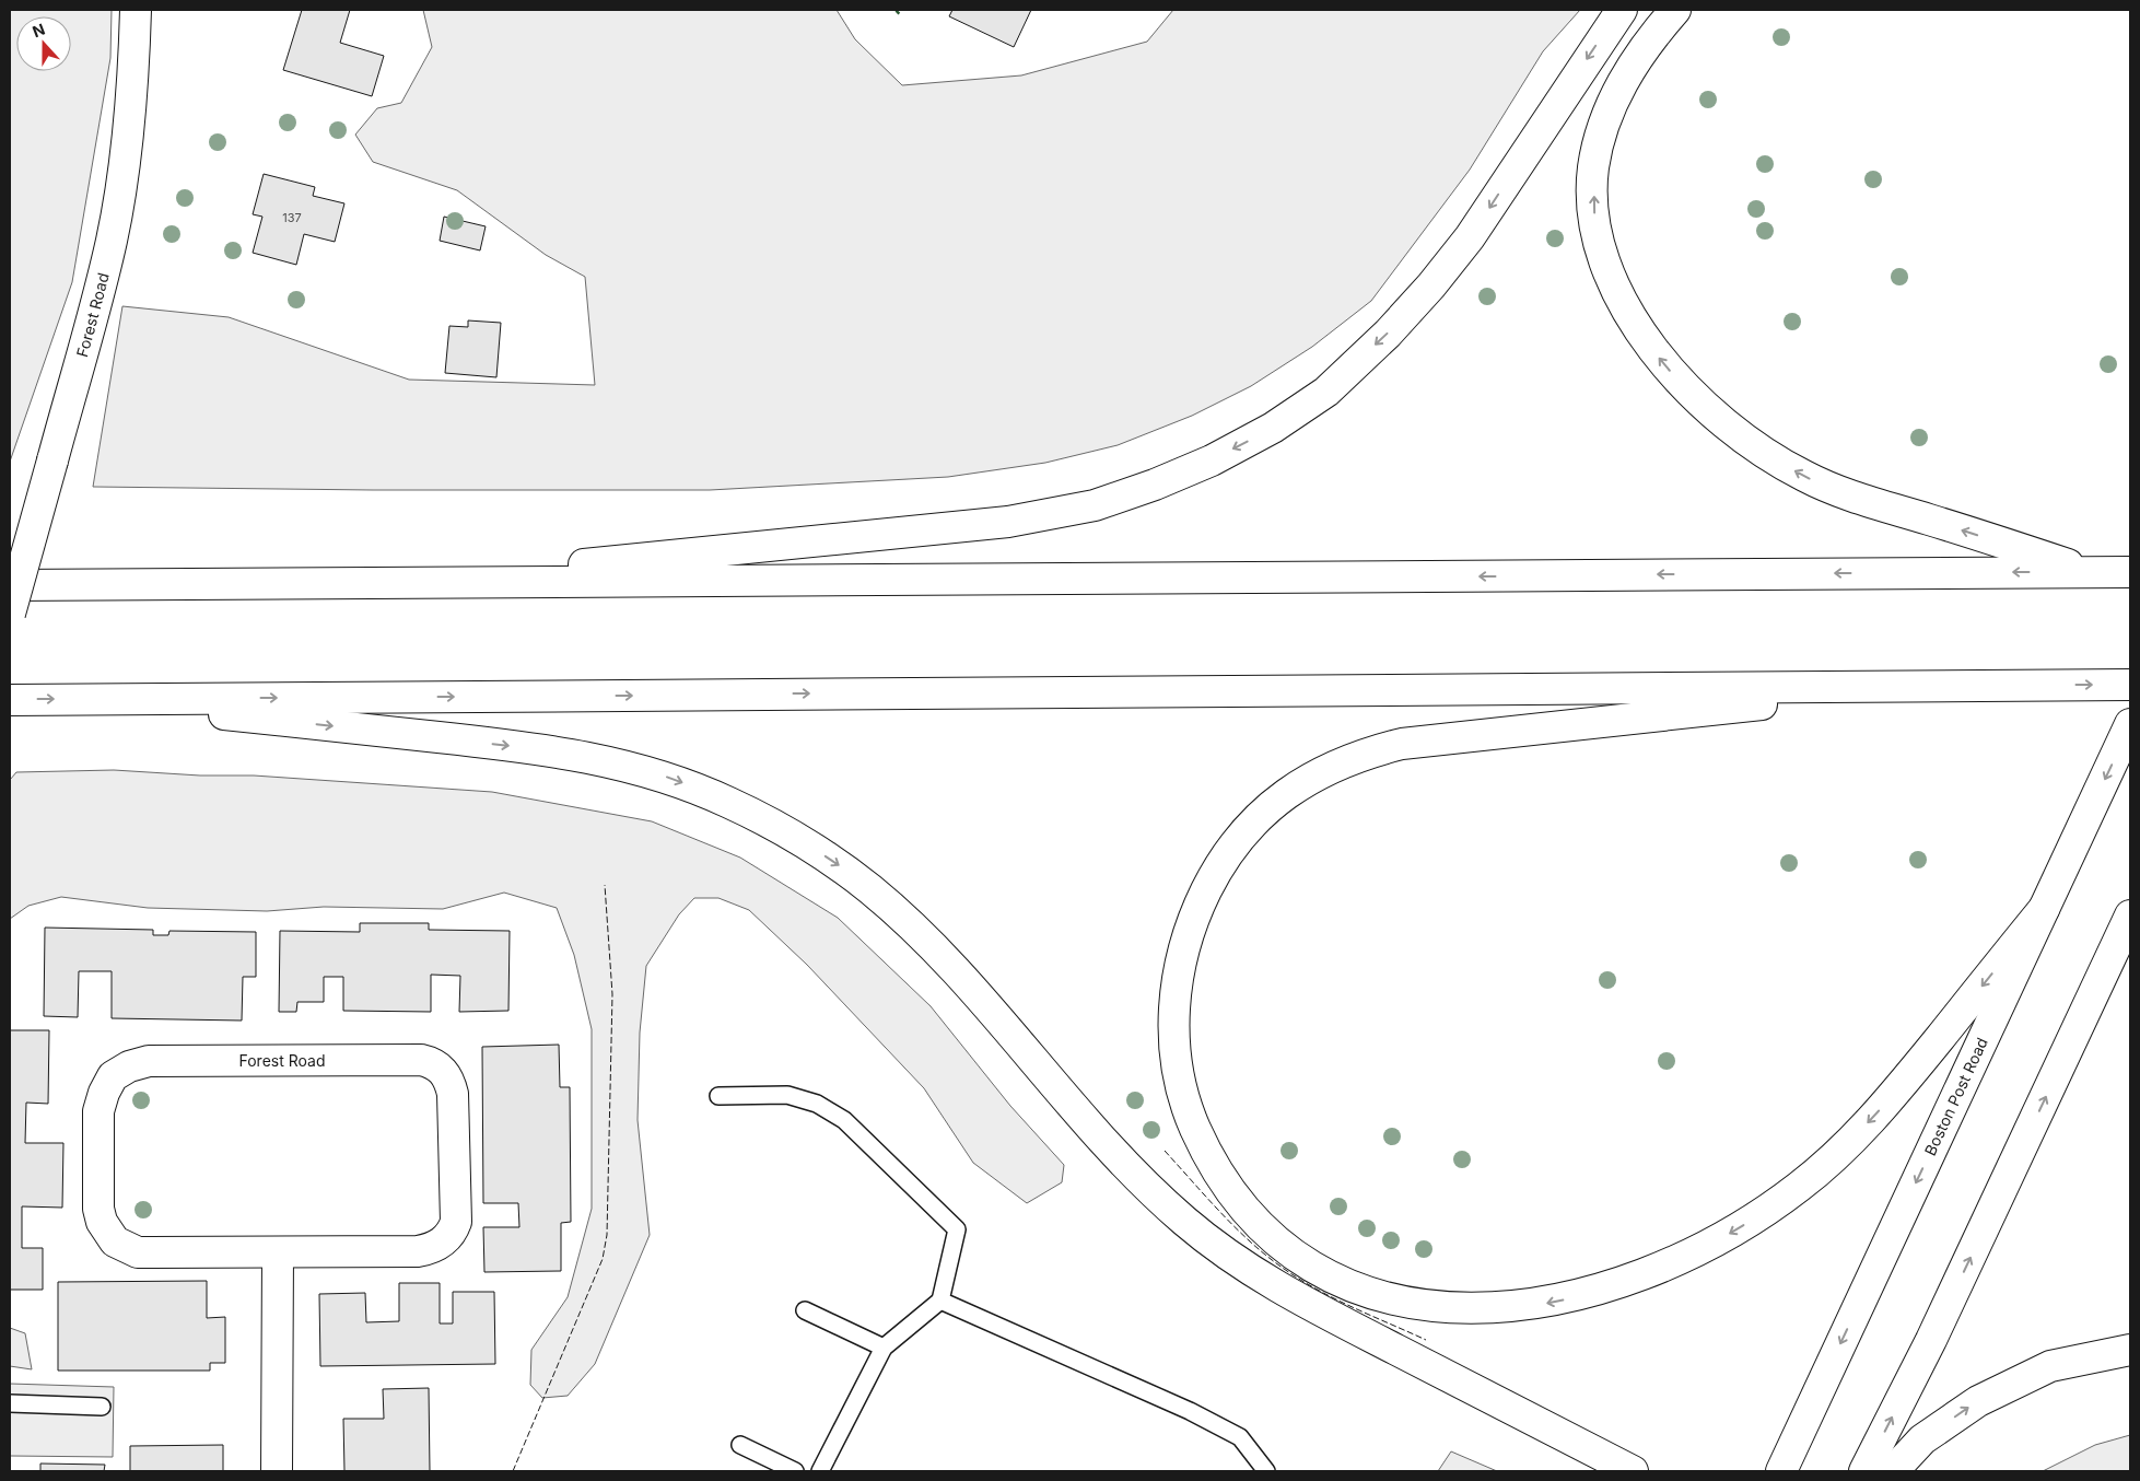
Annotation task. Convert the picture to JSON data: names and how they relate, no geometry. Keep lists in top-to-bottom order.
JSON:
{
  "streets": {
    "main road": ["Forest Road", "Boston Post Road"]
  },
  "house_numbers": ["137"],
  "north": "top"
}
